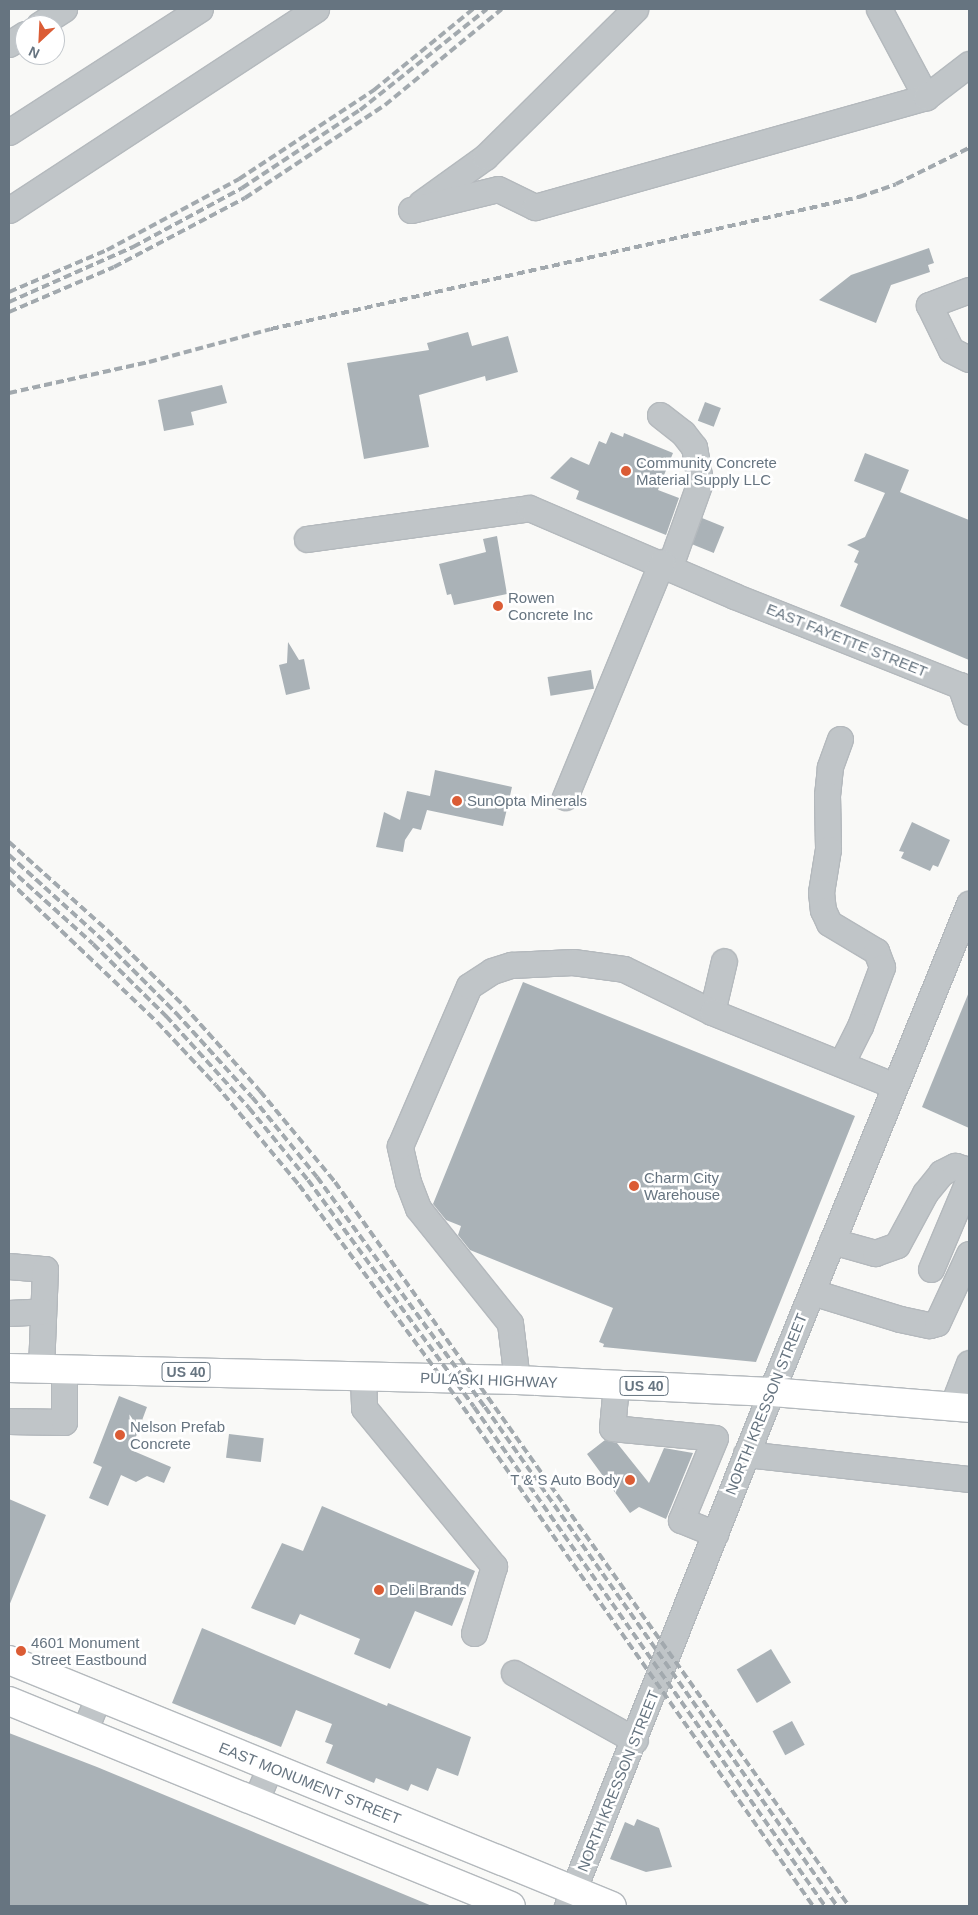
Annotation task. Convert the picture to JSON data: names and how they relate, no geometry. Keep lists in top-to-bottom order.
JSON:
{
  "streets": {
    "main road": ["US 40", "PULASKI HIGHWAY", "EAST MONUMENT STREET"],
    "street": ["EAST FAYETTE STREET", "NORTH KRESSON STREET"]
  },
  "crossings": [
    ["PULASKI HIGHWAY", "NORTH KRESSON STREET"],
    ["NORTH KRESSON STREET", "EAST MONUMENT STREET"]
  ],
  "places": [
    "Community Concrete Material Supply LLC",
    "Rowen Concrete Inc",
    "SunOpta Minerals",
    "Charm City Warehouse",
    "Nelson Prefab Concrete",
    "T & S Auto Body",
    "Deli Brands",
    "4601 Monument Street Eastbound"
  ],
  "north": "bottom left"
}
